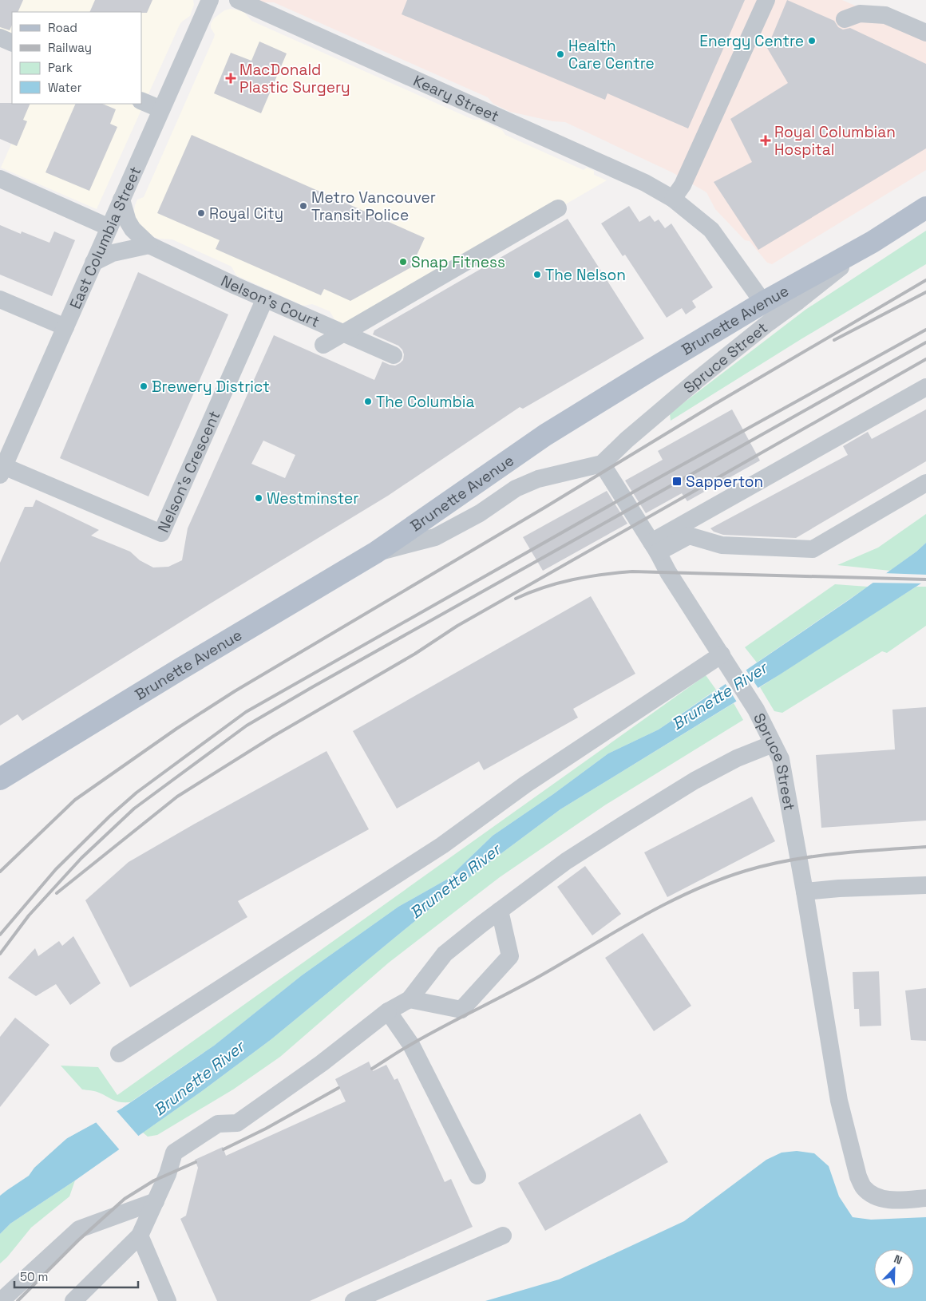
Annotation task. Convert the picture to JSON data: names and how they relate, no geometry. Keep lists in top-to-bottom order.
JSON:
{
  "streets": {
    "main road": ["Brunette Avenue"],
    "street": [
      "Keary Street",
      "East Columbia Street",
      "Nelson's Court",
      "Spruce Street",
      "Nelson's Crescent"
    ]
  },
  "crossings": [
    ["Keary Street", "Brunette Avenue"],
    ["East Columbia Street", "Nelson's Court"],
    ["East Columbia Street", "Nelson's Crescent"],
    ["Nelson's Court", "Nelson's Crescent"],
    ["Brunette Avenue", "Spruce Street"]
  ],
  "water": ["Brunette River"],
  "places": {
    "other": [
      "Energy Centre",
      "Health Care Centre",
      "Metro Vancouver Transit Police",
      "Royal City",
      "Snap Fitness",
      "The Nelson",
      "Brewery District",
      "The Columbia",
      "Westminster"
    ],
    "health": ["MacDonald Plastic Surgery", "Royal Columbian Hospital"],
    "transit": ["Sapperton"]
  },
  "legend": [
    "Road",
    "Railway",
    "Park",
    "Water"
  ],
  "scale_bar": "50 m",
  "north": "top right"
}
